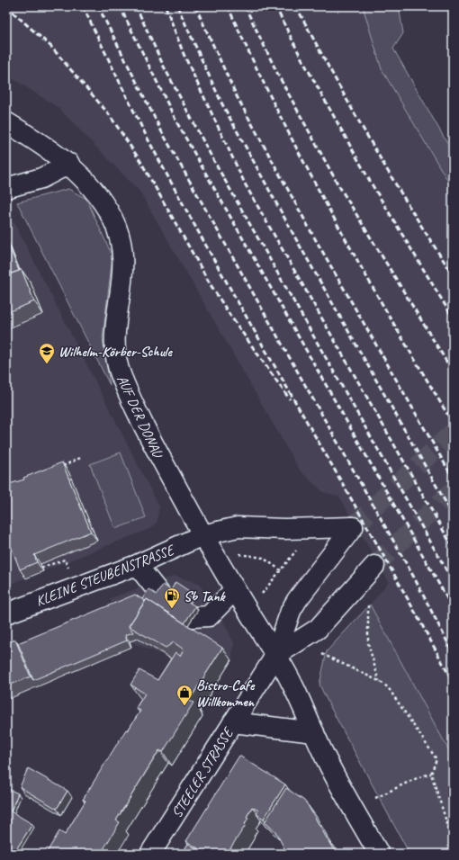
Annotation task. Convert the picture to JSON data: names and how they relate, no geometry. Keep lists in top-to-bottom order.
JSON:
{
  "streets": {
    "street": ["AUF DER DONAU", "KLEINE STEUBENSTRASSE", "STEELER STRASSE"]
  },
  "crossings": [
    ["AUF DER DONAU", "KLEINE STEUBENSTRASSE"],
    ["AUF DER DONAU", "STEELER STRASSE"]
  ],
  "places": {
    "school or university": ["Wilhelm-Körber-Schule"],
    "fuel station": ["Sb Tank"],
    "shop": ["Bistro-Cafe Willkommen"]
  }
}
